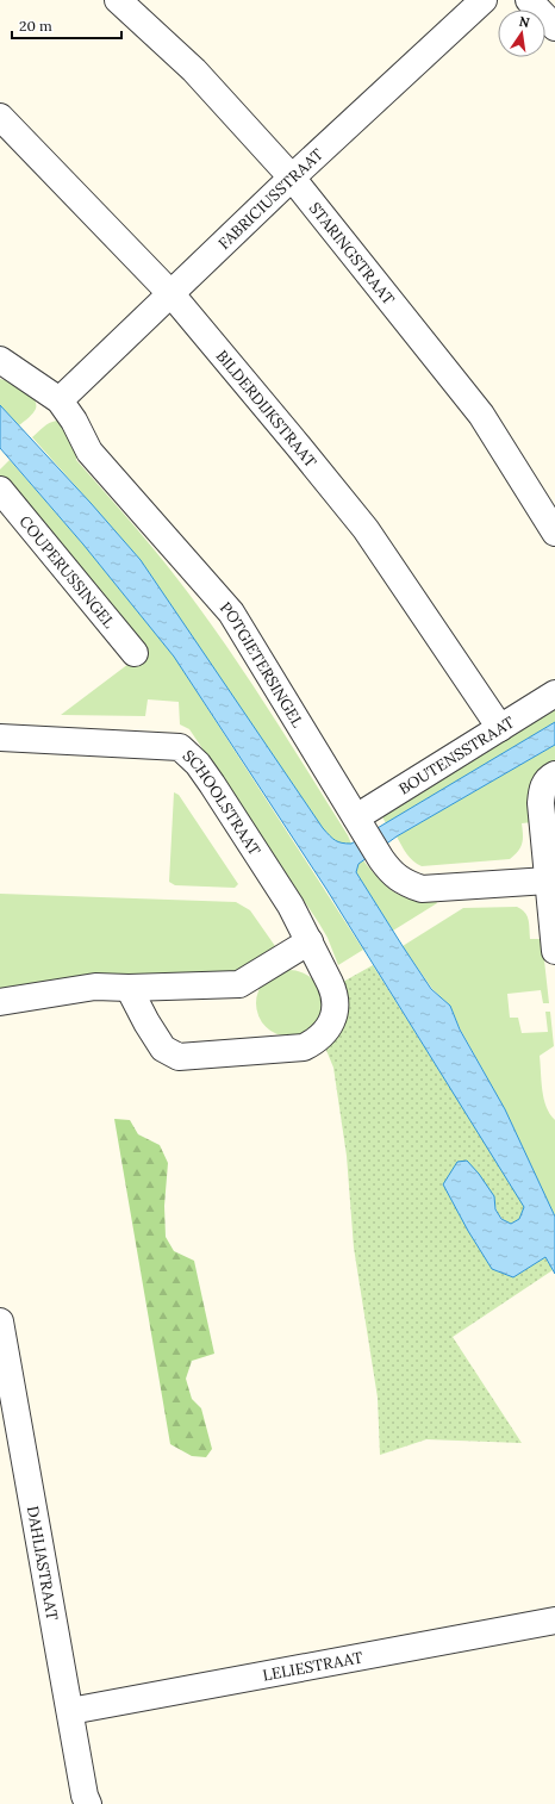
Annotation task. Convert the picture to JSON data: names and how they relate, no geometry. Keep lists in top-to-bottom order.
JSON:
{
  "streets": {
    "street": [
      "FABRICIUSSTRAAT",
      "STARINGSTRAAT",
      "BILDERDIJKSTRAAT",
      "COUPERUSSINGEL",
      "POTGIETERSINGEL",
      "BOUTENSSTRAAT",
      "SCHOOLSTRAAT",
      "DAHLIASTRAAT",
      "LELIESTRAAT"
    ]
  },
  "crossings": [
    ["FABRICIUSSTRAAT", "STARINGSTRAAT"],
    ["FABRICIUSSTRAAT", "BILDERDIJKSTRAAT"],
    ["FABRICIUSSTRAAT", "POTGIETERSINGEL"],
    ["BILDERDIJKSTRAAT", "BOUTENSSTRAAT"],
    ["POTGIETERSINGEL", "BOUTENSSTRAAT"],
    ["DAHLIASTRAAT", "LELIESTRAAT"]
  ],
  "scale_bar": "20 m",
  "north": "top"
}
